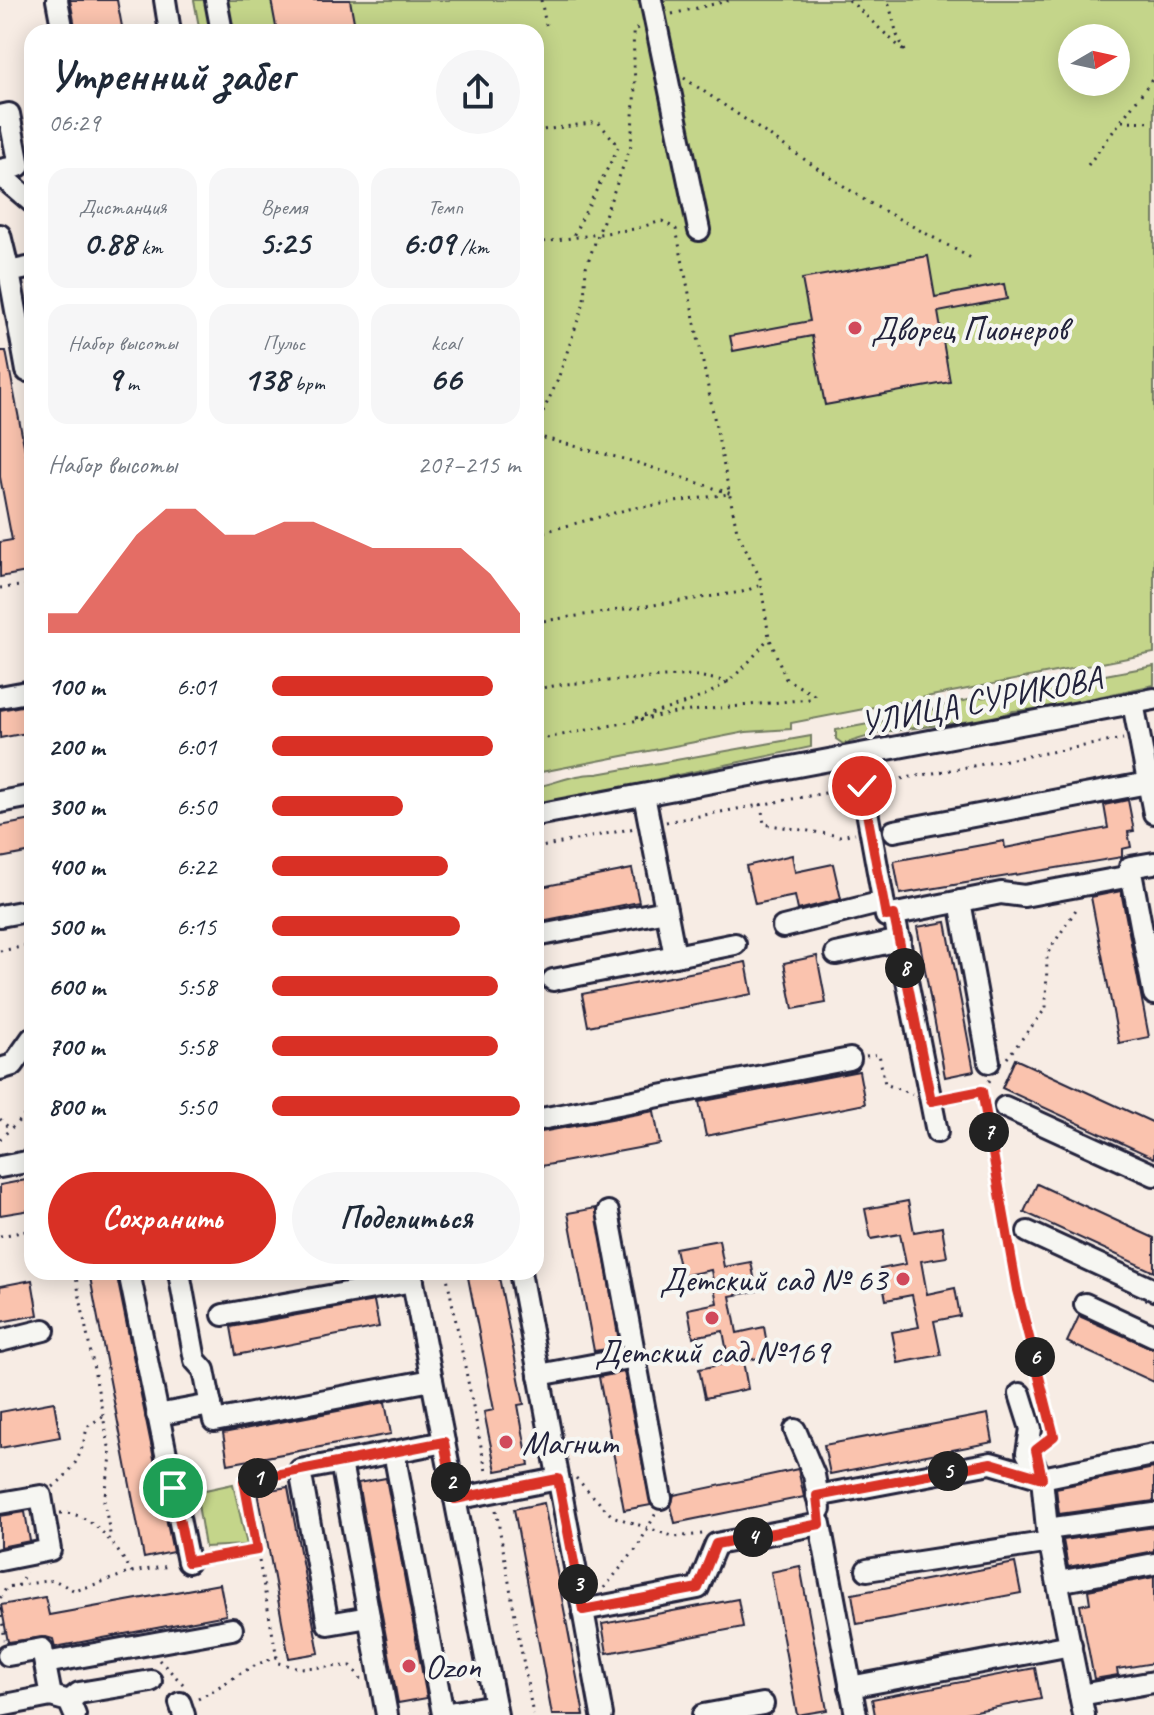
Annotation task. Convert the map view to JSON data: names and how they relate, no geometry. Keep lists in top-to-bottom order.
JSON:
{
  "streets": {
    "street": ["УЛИЦА СУРИКОВА"]
  },
  "places": [
    "Дворец Пионеров",
    "Детский сад № 63",
    "Детский сад №169",
    "Магнит",
    "Ozon"
  ],
  "north": "right",
  "page": {
    "heading": ["Утренний забег", "06:29"],
    "stats": [
      ["Дистанция", "0.88 km"],
      ["Время", "5:25"],
      ["Темп", "6:09 /km"],
      ["Набор высоты", "9 m"],
      ["Пульс", "138 bpm"],
      ["kcal", "66"]
    ],
    "chart": ["Набор высоты", "207–215 m"],
    "list": [
      {
        "name": "100 m",
        "note": "6:01"
      },
      {
        "name": "200 m",
        "note": "6:01"
      },
      {
        "name": "300 m",
        "note": "6:50"
      },
      {
        "name": "400 m",
        "note": "6:22"
      },
      {
        "name": "500 m",
        "note": "6:15"
      },
      {
        "name": "600 m",
        "note": "5:58"
      },
      {
        "name": "700 m",
        "note": "5:58"
      },
      {
        "name": "800 m",
        "note": "5:50"
      }
    ],
    "pins": [
      "8",
      "7",
      "6",
      "5",
      "1",
      "2",
      "4",
      "3"
    ],
    "buttons": ["Сохранить", "Поделиться"]
  }
}
